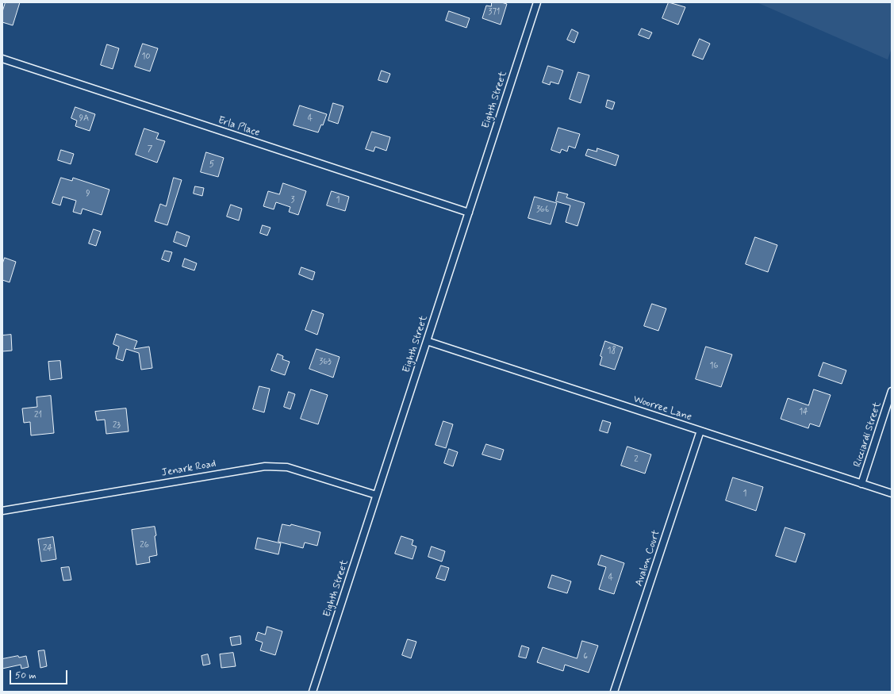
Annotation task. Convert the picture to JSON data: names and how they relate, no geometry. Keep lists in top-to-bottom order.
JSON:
{
  "streets": {
    "street": [
      "Eighth Street",
      "Erla Place",
      "Woorree Lane",
      "Ricciardi Street",
      "Jenark Road",
      "Avalon Court"
    ]
  },
  "crossings": [
    ["Eighth Street", "Erla Place"],
    ["Eighth Street", "Woorree Lane"],
    ["Eighth Street", "Jenark Road"],
    ["Woorree Lane", "Ricciardi Street"],
    ["Woorree Lane", "Avalon Court"]
  ],
  "house_numbers": [
    "371",
    "10",
    "9A",
    "4",
    "7",
    "5",
    "9",
    "3",
    "1",
    "366",
    "18",
    "363",
    "16",
    "14",
    "21",
    "23",
    "2",
    "1",
    "26",
    "24",
    "4",
    "6"
  ],
  "scale_bar": "50 m"
}
